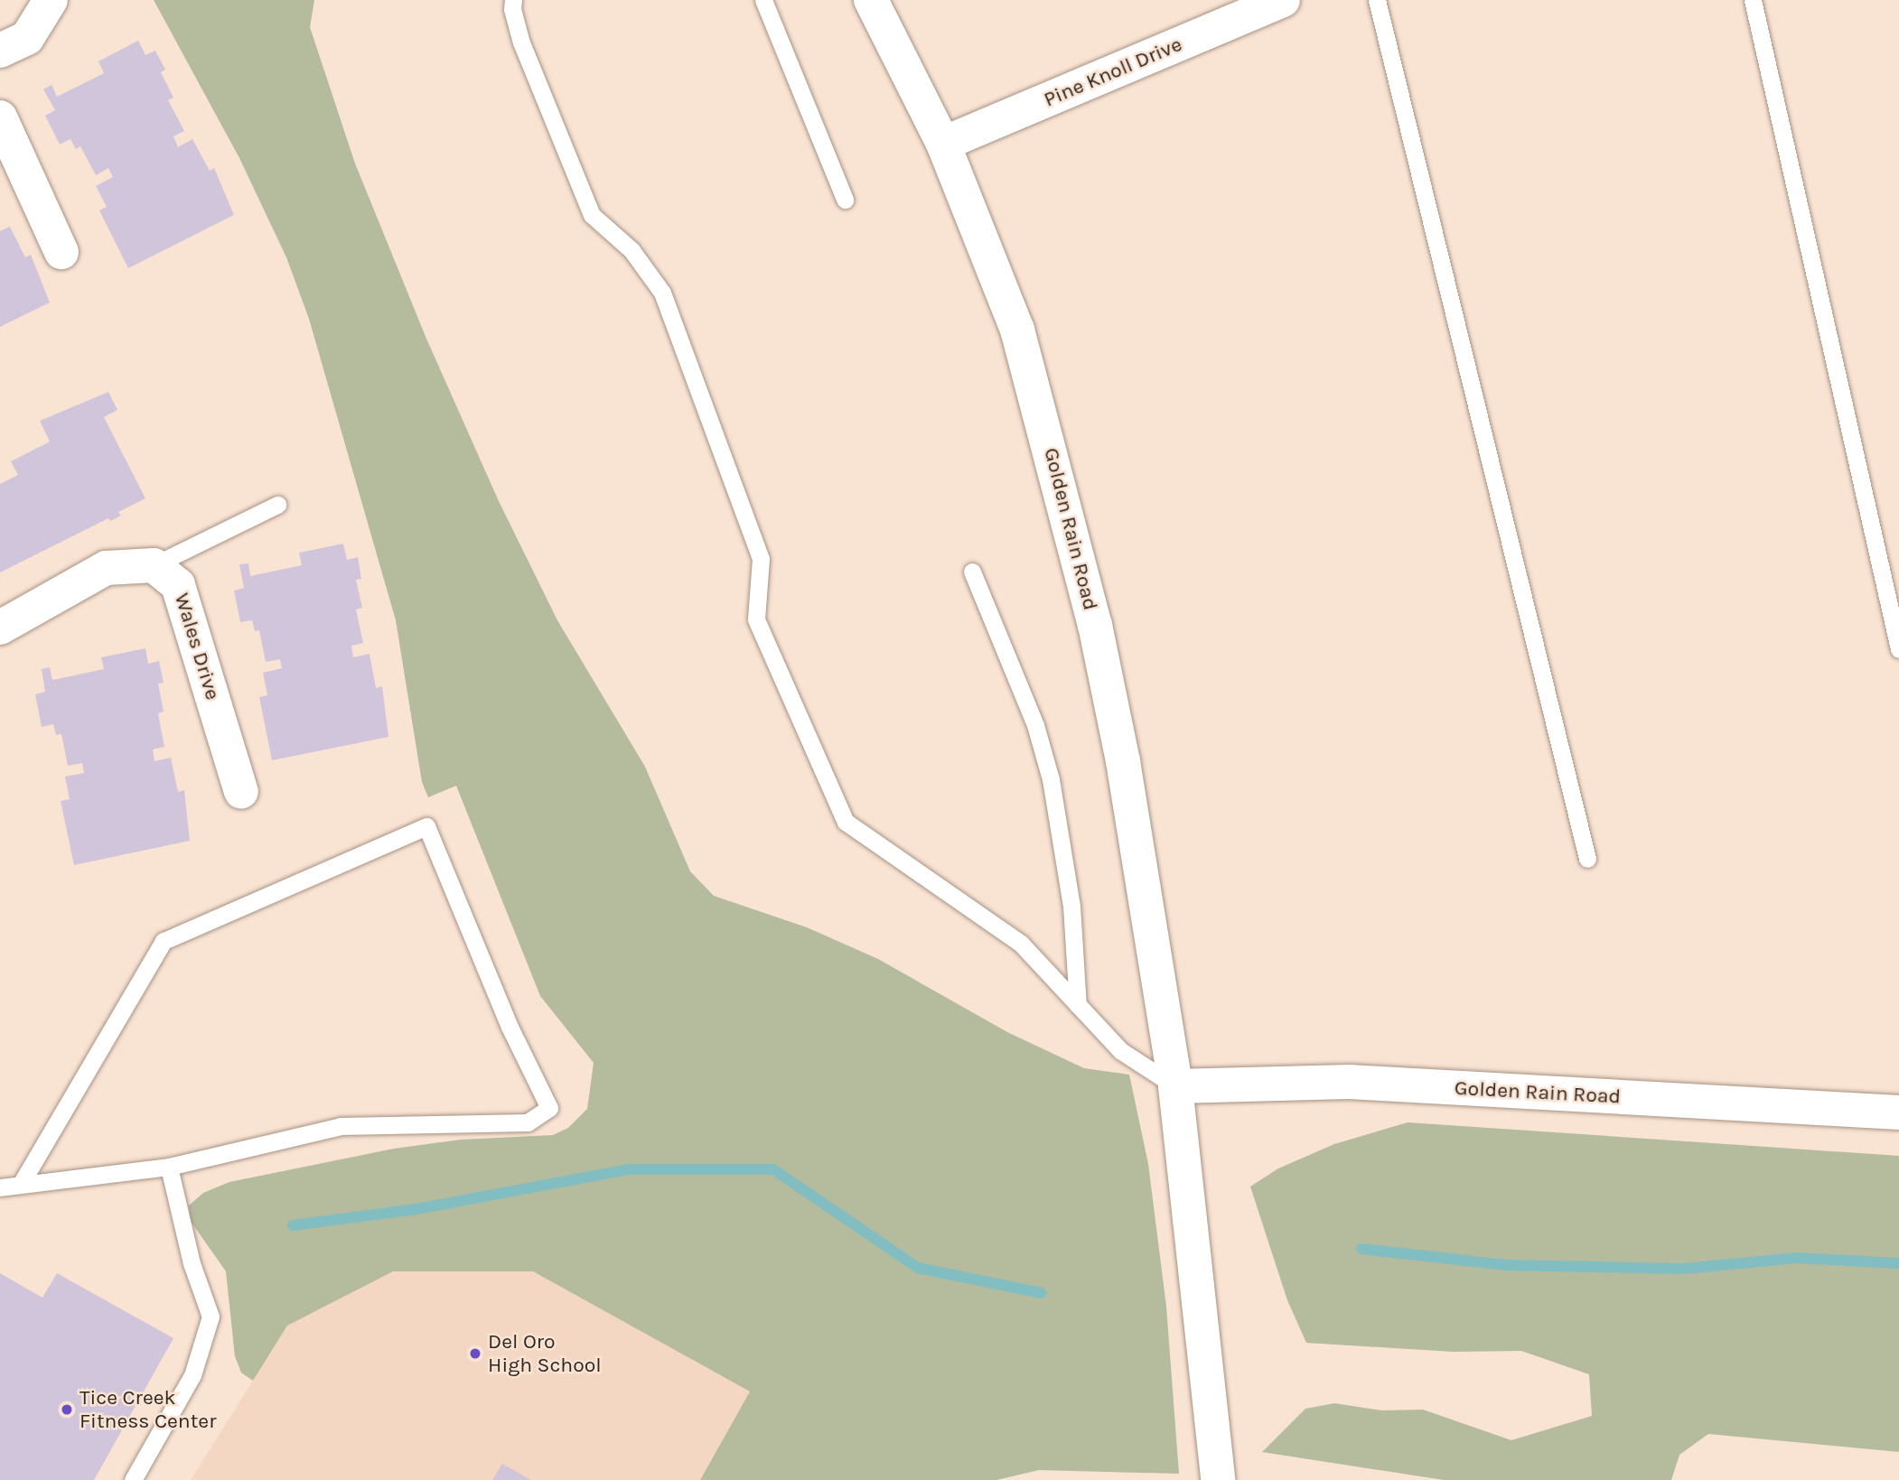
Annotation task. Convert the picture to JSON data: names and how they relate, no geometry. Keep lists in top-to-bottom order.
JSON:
{
  "streets": {
    "street": ["Pine Knoll Drive", "Golden Rain Road", "Wales Drive"]
  },
  "crossings": [
    ["Pine Knoll Drive", "Golden Rain Road"]
  ],
  "places": ["Del Oro High School", "Tice Creek Fitness Center"]
}
